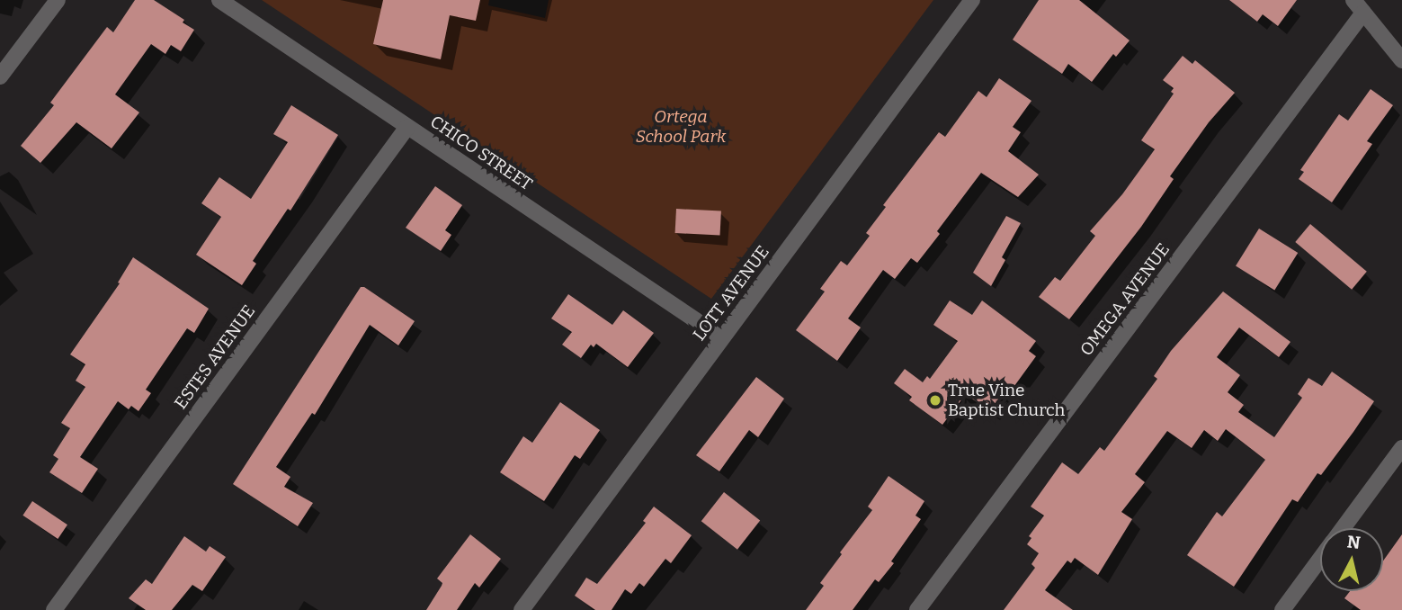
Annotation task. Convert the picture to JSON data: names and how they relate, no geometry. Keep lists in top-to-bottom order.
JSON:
{
  "streets": {
    "street": [
      "CHICO STREET",
      "LOTT AVENUE",
      "OMEGA AVENUE",
      "ESTES AVENUE"
    ]
  },
  "crossings": [
    ["CHICO STREET", "LOTT AVENUE"],
    ["CHICO STREET", "ESTES AVENUE"]
  ],
  "parks": ["Ortega School Park"],
  "places": ["True Vine Baptist Church"],
  "north": "top"
}
